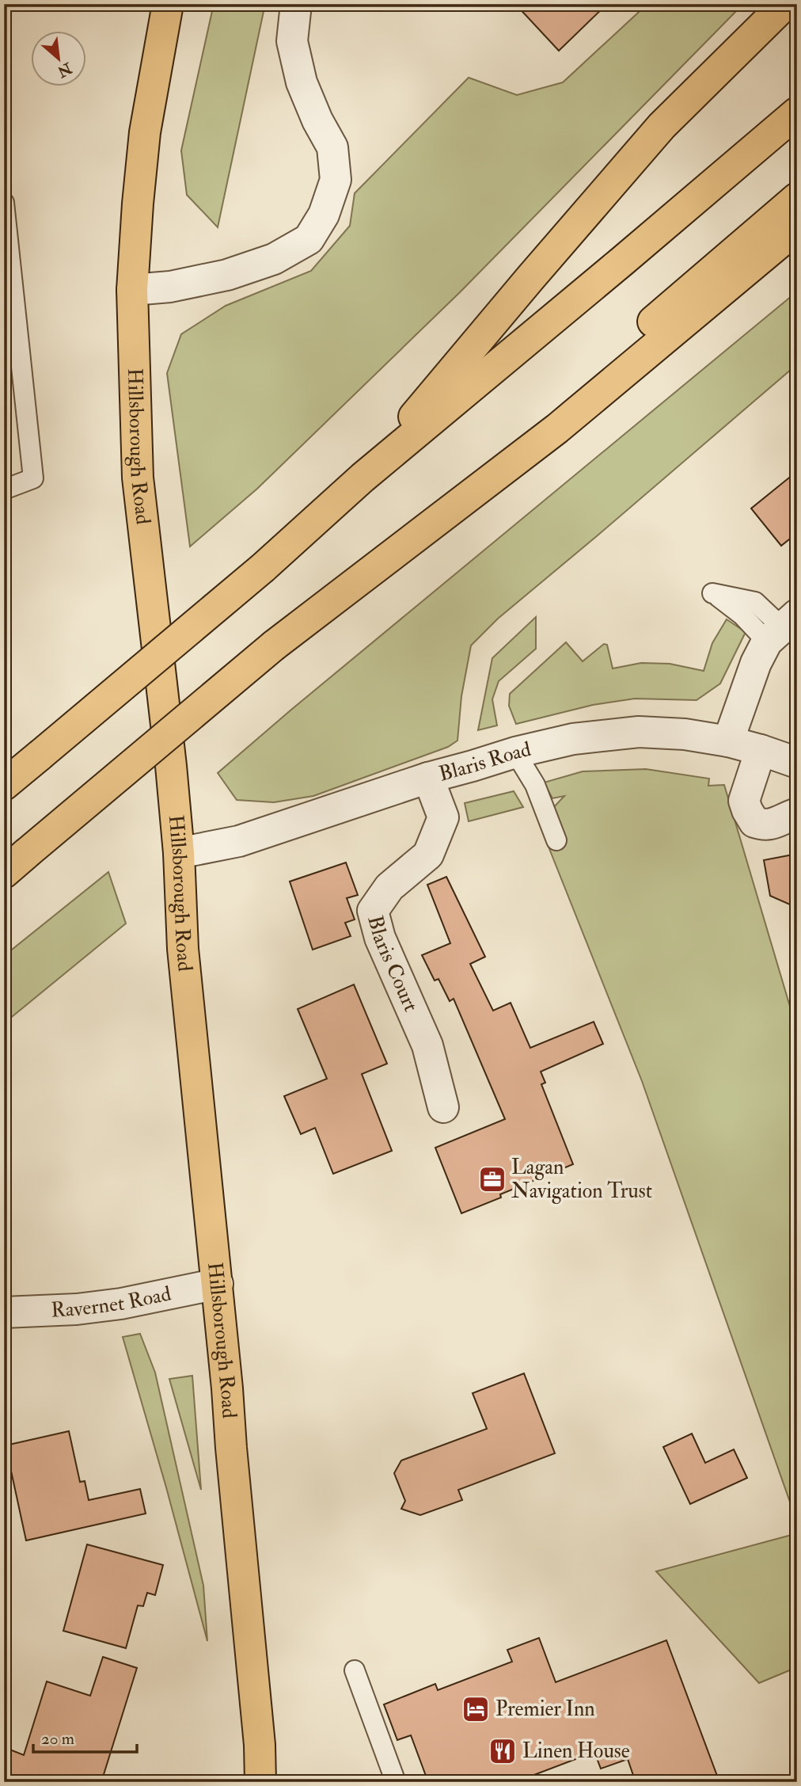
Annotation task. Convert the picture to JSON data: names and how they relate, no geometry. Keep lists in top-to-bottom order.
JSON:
{
  "streets": {
    "highway": ["Hillsborough Road"],
    "street": ["Blaris Road", "Blaris Court", "Ravernet Road"]
  },
  "crossings": [
    ["Hillsborough Road", "Blaris Road"],
    ["Hillsborough Road", "Ravernet Road"],
    ["Blaris Road", "Blaris Court"]
  ],
  "places": {
    "office": ["Lagan Navigation Trust"],
    "hotel": ["Premier Inn"],
    "restaurant": ["Linen House"]
  },
  "scale_bar": "20 m",
  "north": "bottom right"
}
